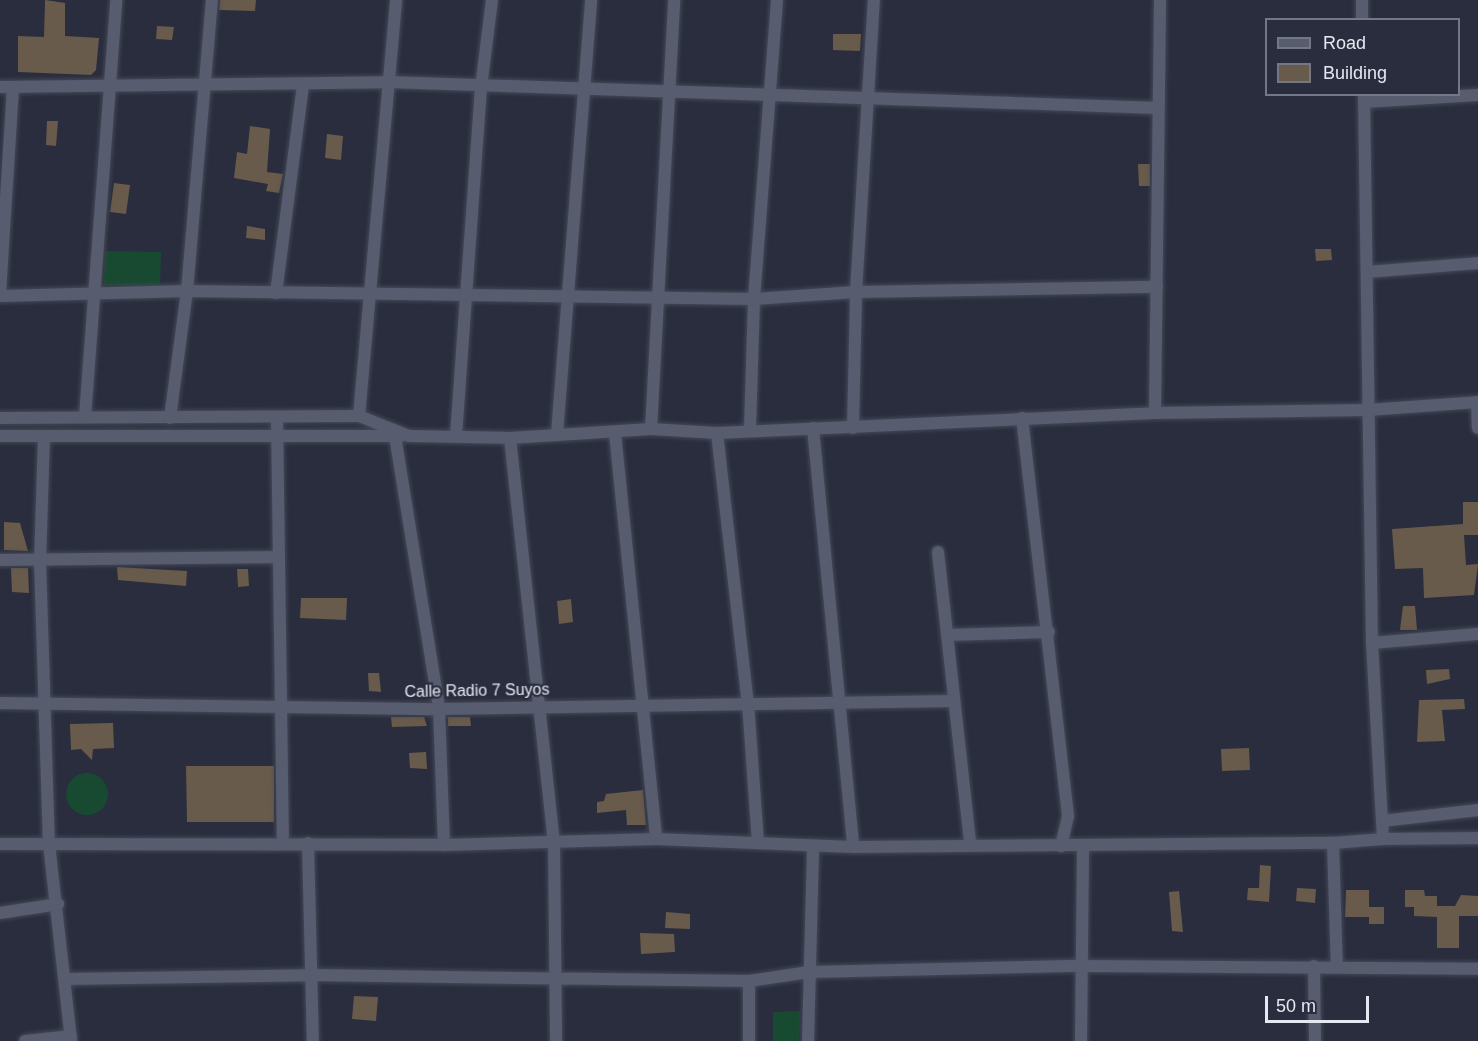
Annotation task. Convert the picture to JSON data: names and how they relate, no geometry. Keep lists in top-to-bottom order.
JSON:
{
  "streets": {
    "street": ["Calle Radio 7 Suyos"]
  },
  "legend": ["Road", "Building"],
  "scale_bar": "50 m"
}
